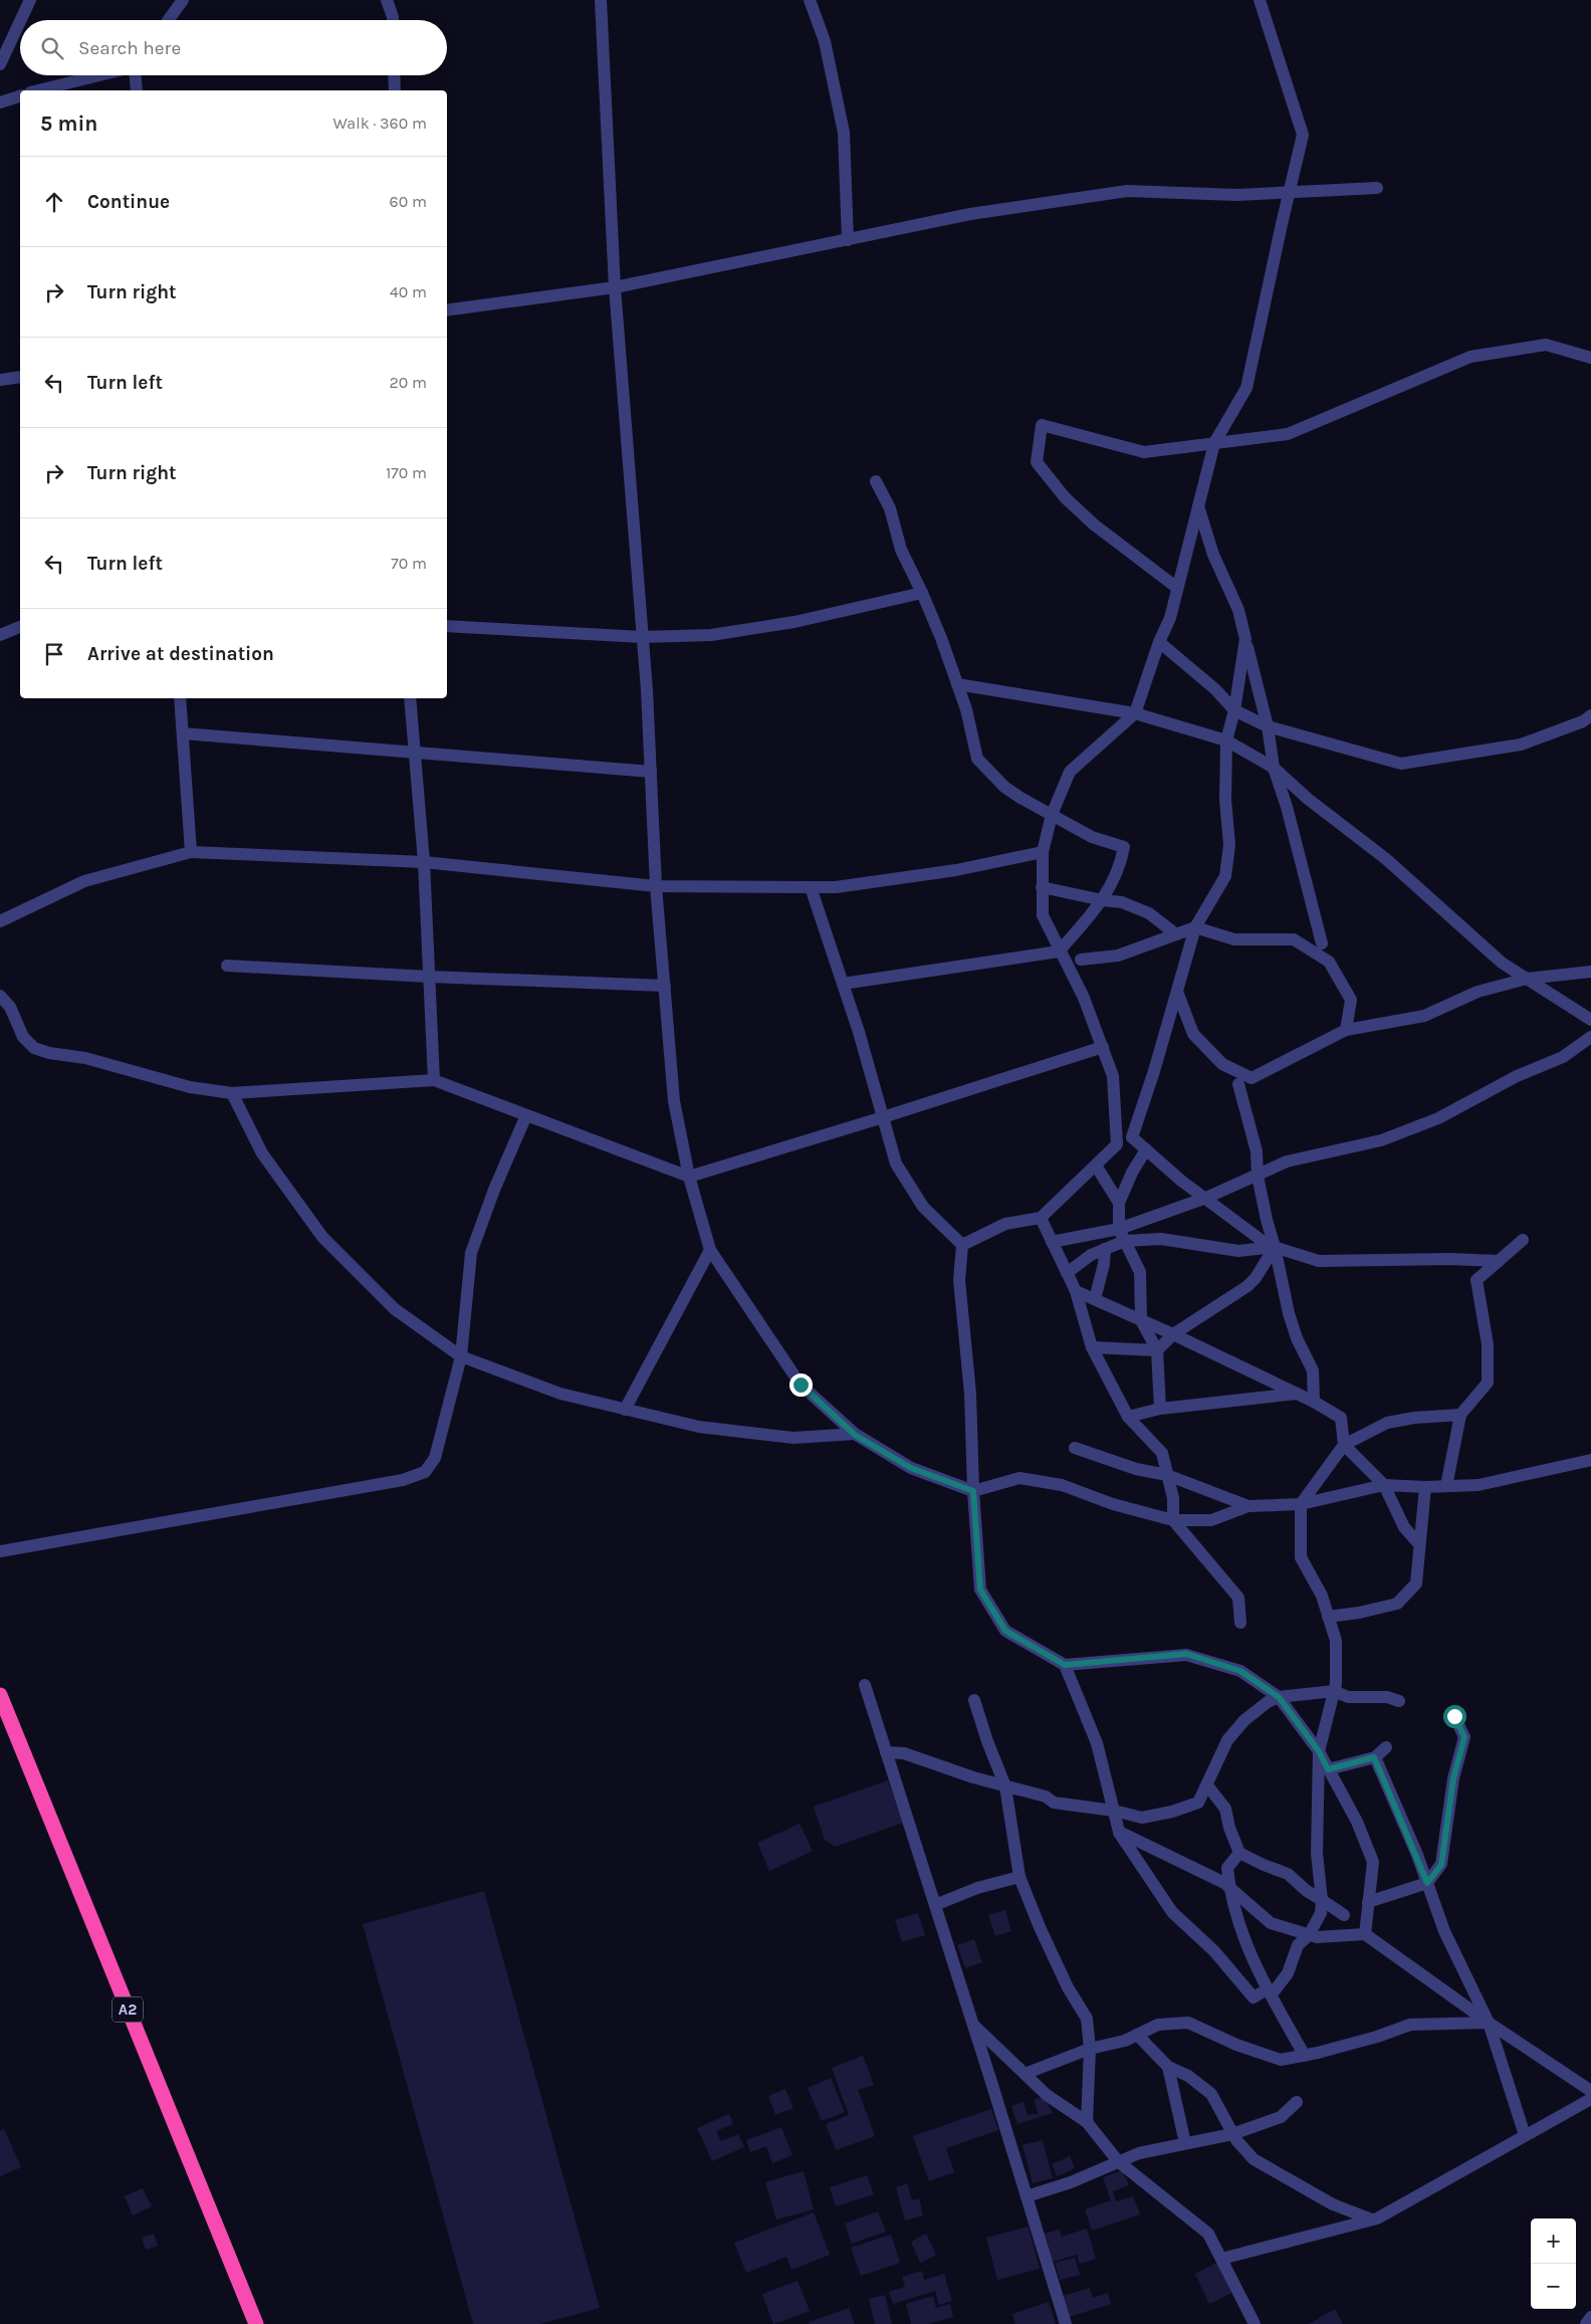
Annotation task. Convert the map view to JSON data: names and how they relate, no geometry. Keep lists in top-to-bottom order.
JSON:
{
  "streets": {
    "highway": ["A2"]
  },
  "page": {
    "search": "Search here",
    "heading": ["5 min", "Walk · 360 m"],
    "list": [
      ["Continue", "60 m"],
      ["Turn right", "40 m"],
      ["Turn left", "20 m"],
      ["Turn right", "170 m"],
      ["Turn left", "70 m"],
      "Arrive at destination"
    ],
    "map_buttons": ["+", "−"]
  }
}
